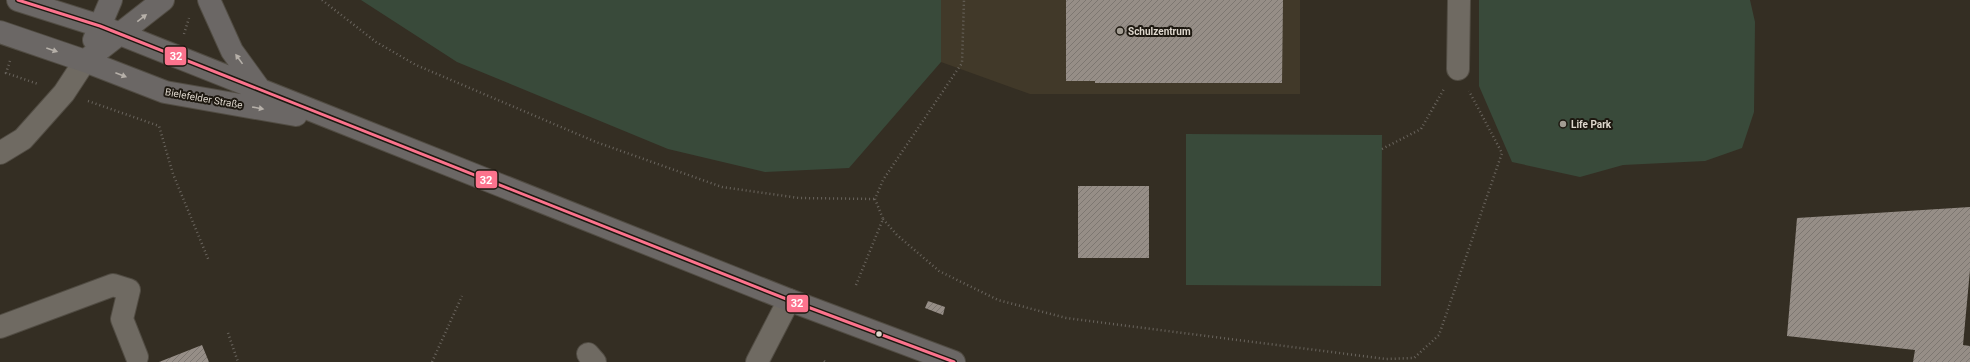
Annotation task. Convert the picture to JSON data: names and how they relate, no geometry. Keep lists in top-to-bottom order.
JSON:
{
  "streets": {
    "main road": ["Bielefelder Straße"]
  },
  "places": ["Schulzentrum", "Life Park"],
  "lines": ["transit line 32"]
}
